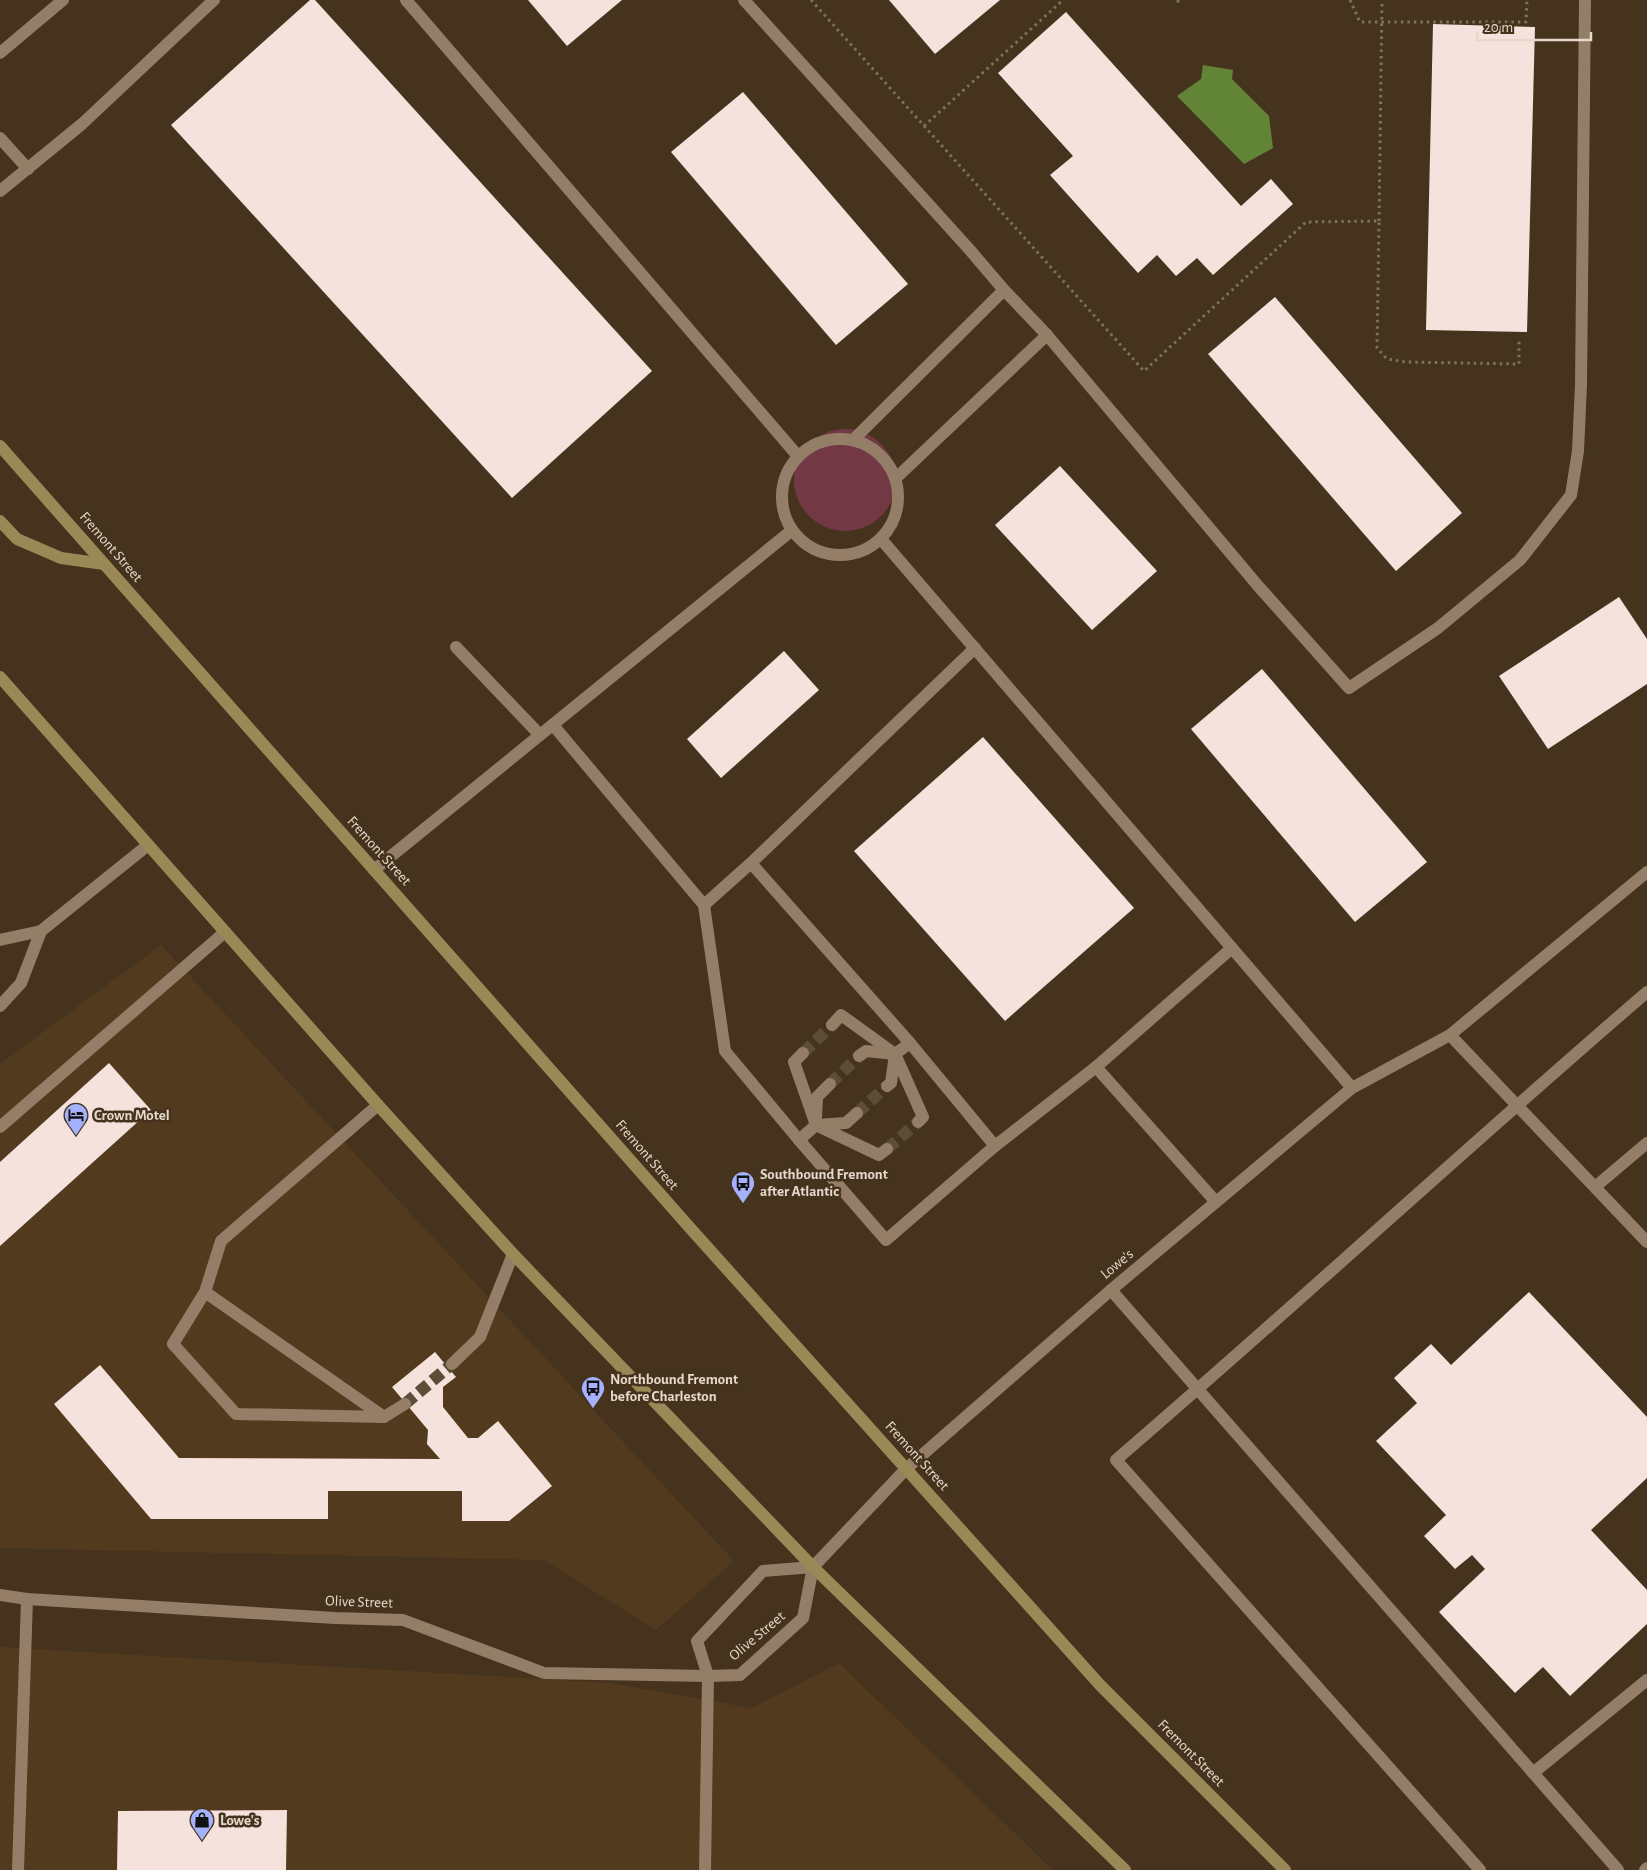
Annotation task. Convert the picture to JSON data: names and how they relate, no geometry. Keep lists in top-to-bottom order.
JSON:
{
  "streets": {
    "main road": ["Fremont Street"],
    "street": ["Lowe's", "Olive Street"]
  },
  "crossings": [
    ["Fremont Street", "Lowe's"]
  ],
  "places": {
    "hotel": ["Crown Motel"],
    "bus stop": ["Southbound Fremont after Atlantic", "Northbound Fremont before Charleston"],
    "shop": ["Lowe's"]
  },
  "scale_bar": "20 m"
}
